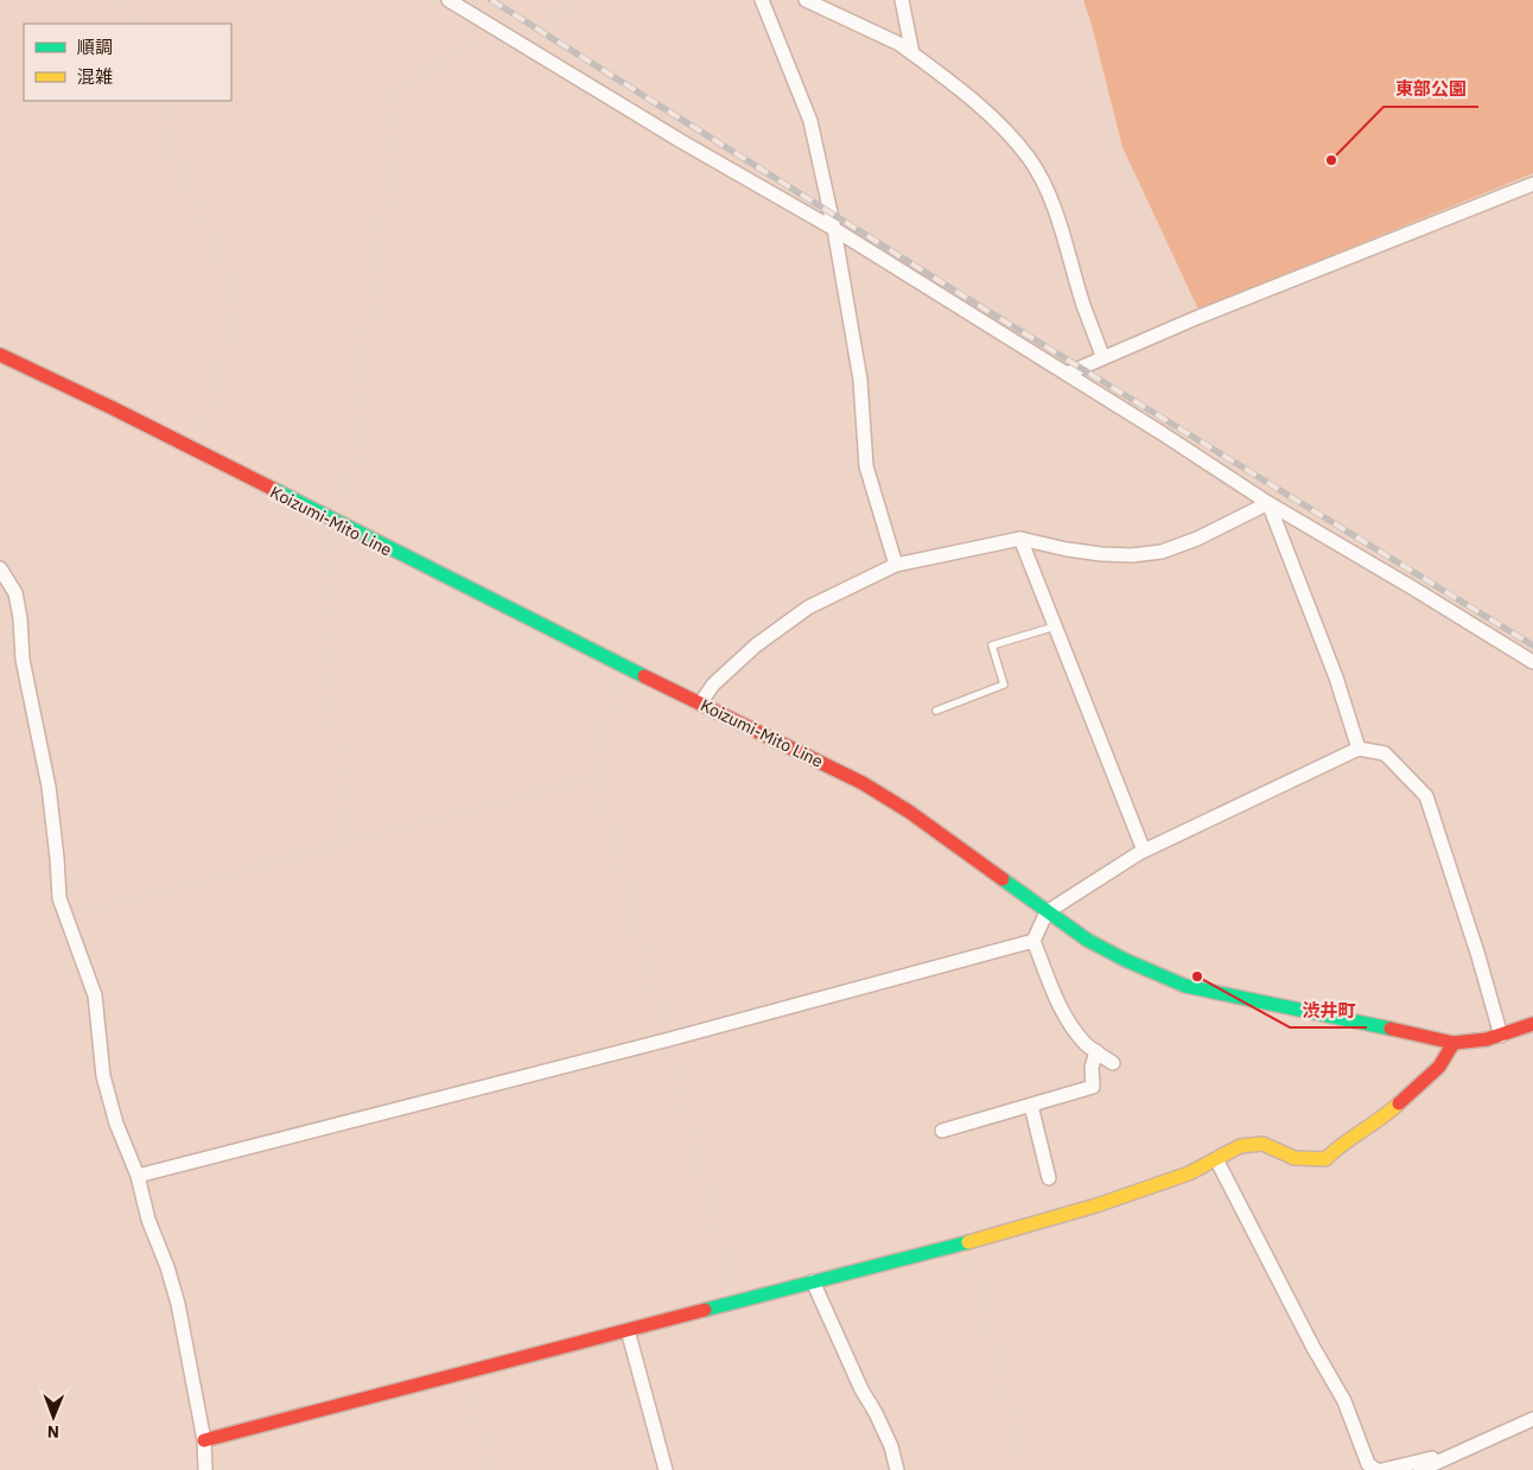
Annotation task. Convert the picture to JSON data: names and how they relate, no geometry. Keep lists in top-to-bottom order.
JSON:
{
  "streets": {
    "main road": ["Koizumi-Mito Line"]
  },
  "places": ["東部公園", "渋井町"],
  "legend": ["順調", "混雑"],
  "north": "bottom"
}
